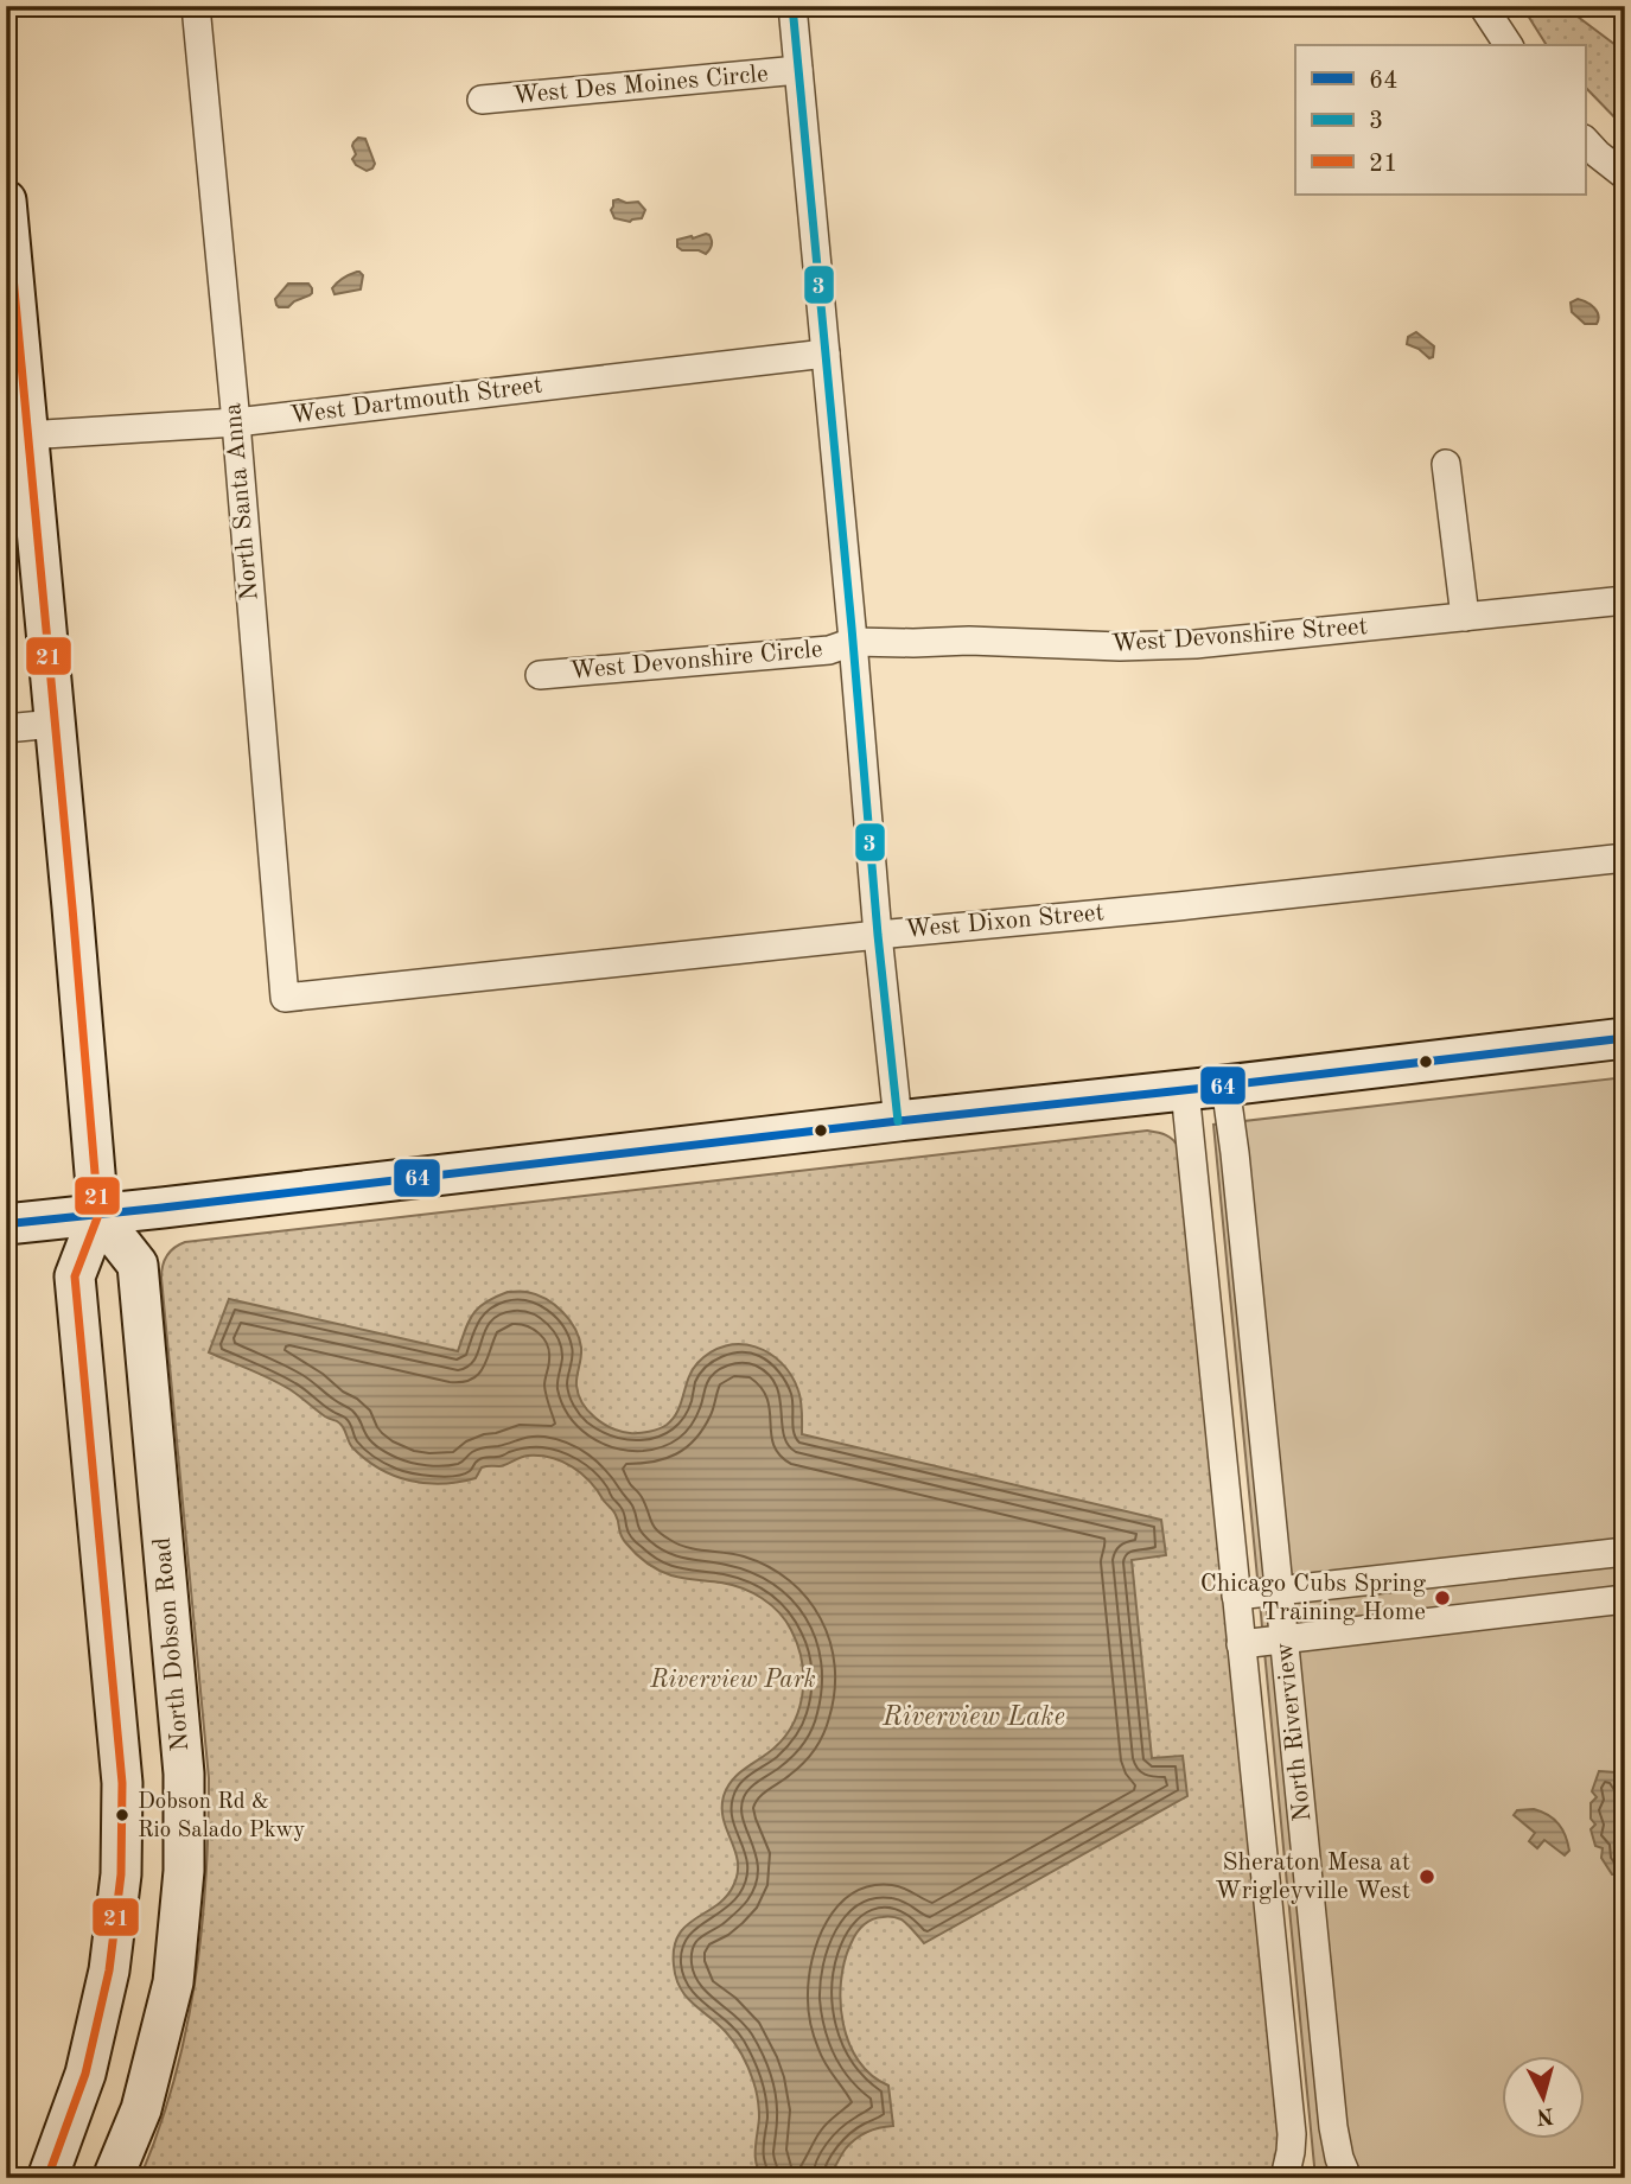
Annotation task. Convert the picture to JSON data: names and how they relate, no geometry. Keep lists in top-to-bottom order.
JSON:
{
  "streets": {
    "main road": ["North Dobson Road"],
    "street": [
      "West Des Moines Circle",
      "West Dartmouth Street",
      "North Santa Anna",
      "West Devonshire Street",
      "West Devonshire Circle",
      "West Dixon Street",
      "North Riverview"
    ]
  },
  "crossings": [
    ["West Dartmouth Street", "North Santa Anna"],
    ["North Santa Anna", "West Dixon Street"],
    ["West Devonshire Street", "West Devonshire Circle"]
  ],
  "water": ["Riverview Lake"],
  "parks": ["Riverview Park"],
  "places": ["Chicago Cubs Spring Training Home", "Dobson Rd & Rio Salado Pkwy", "Sheraton Mesa at Wrigleyville West"],
  "lines": ["transit line 3", "transit line 21", "transit line 64"],
  "legend": ["64", "3", "21"],
  "north": "bottom"
}
